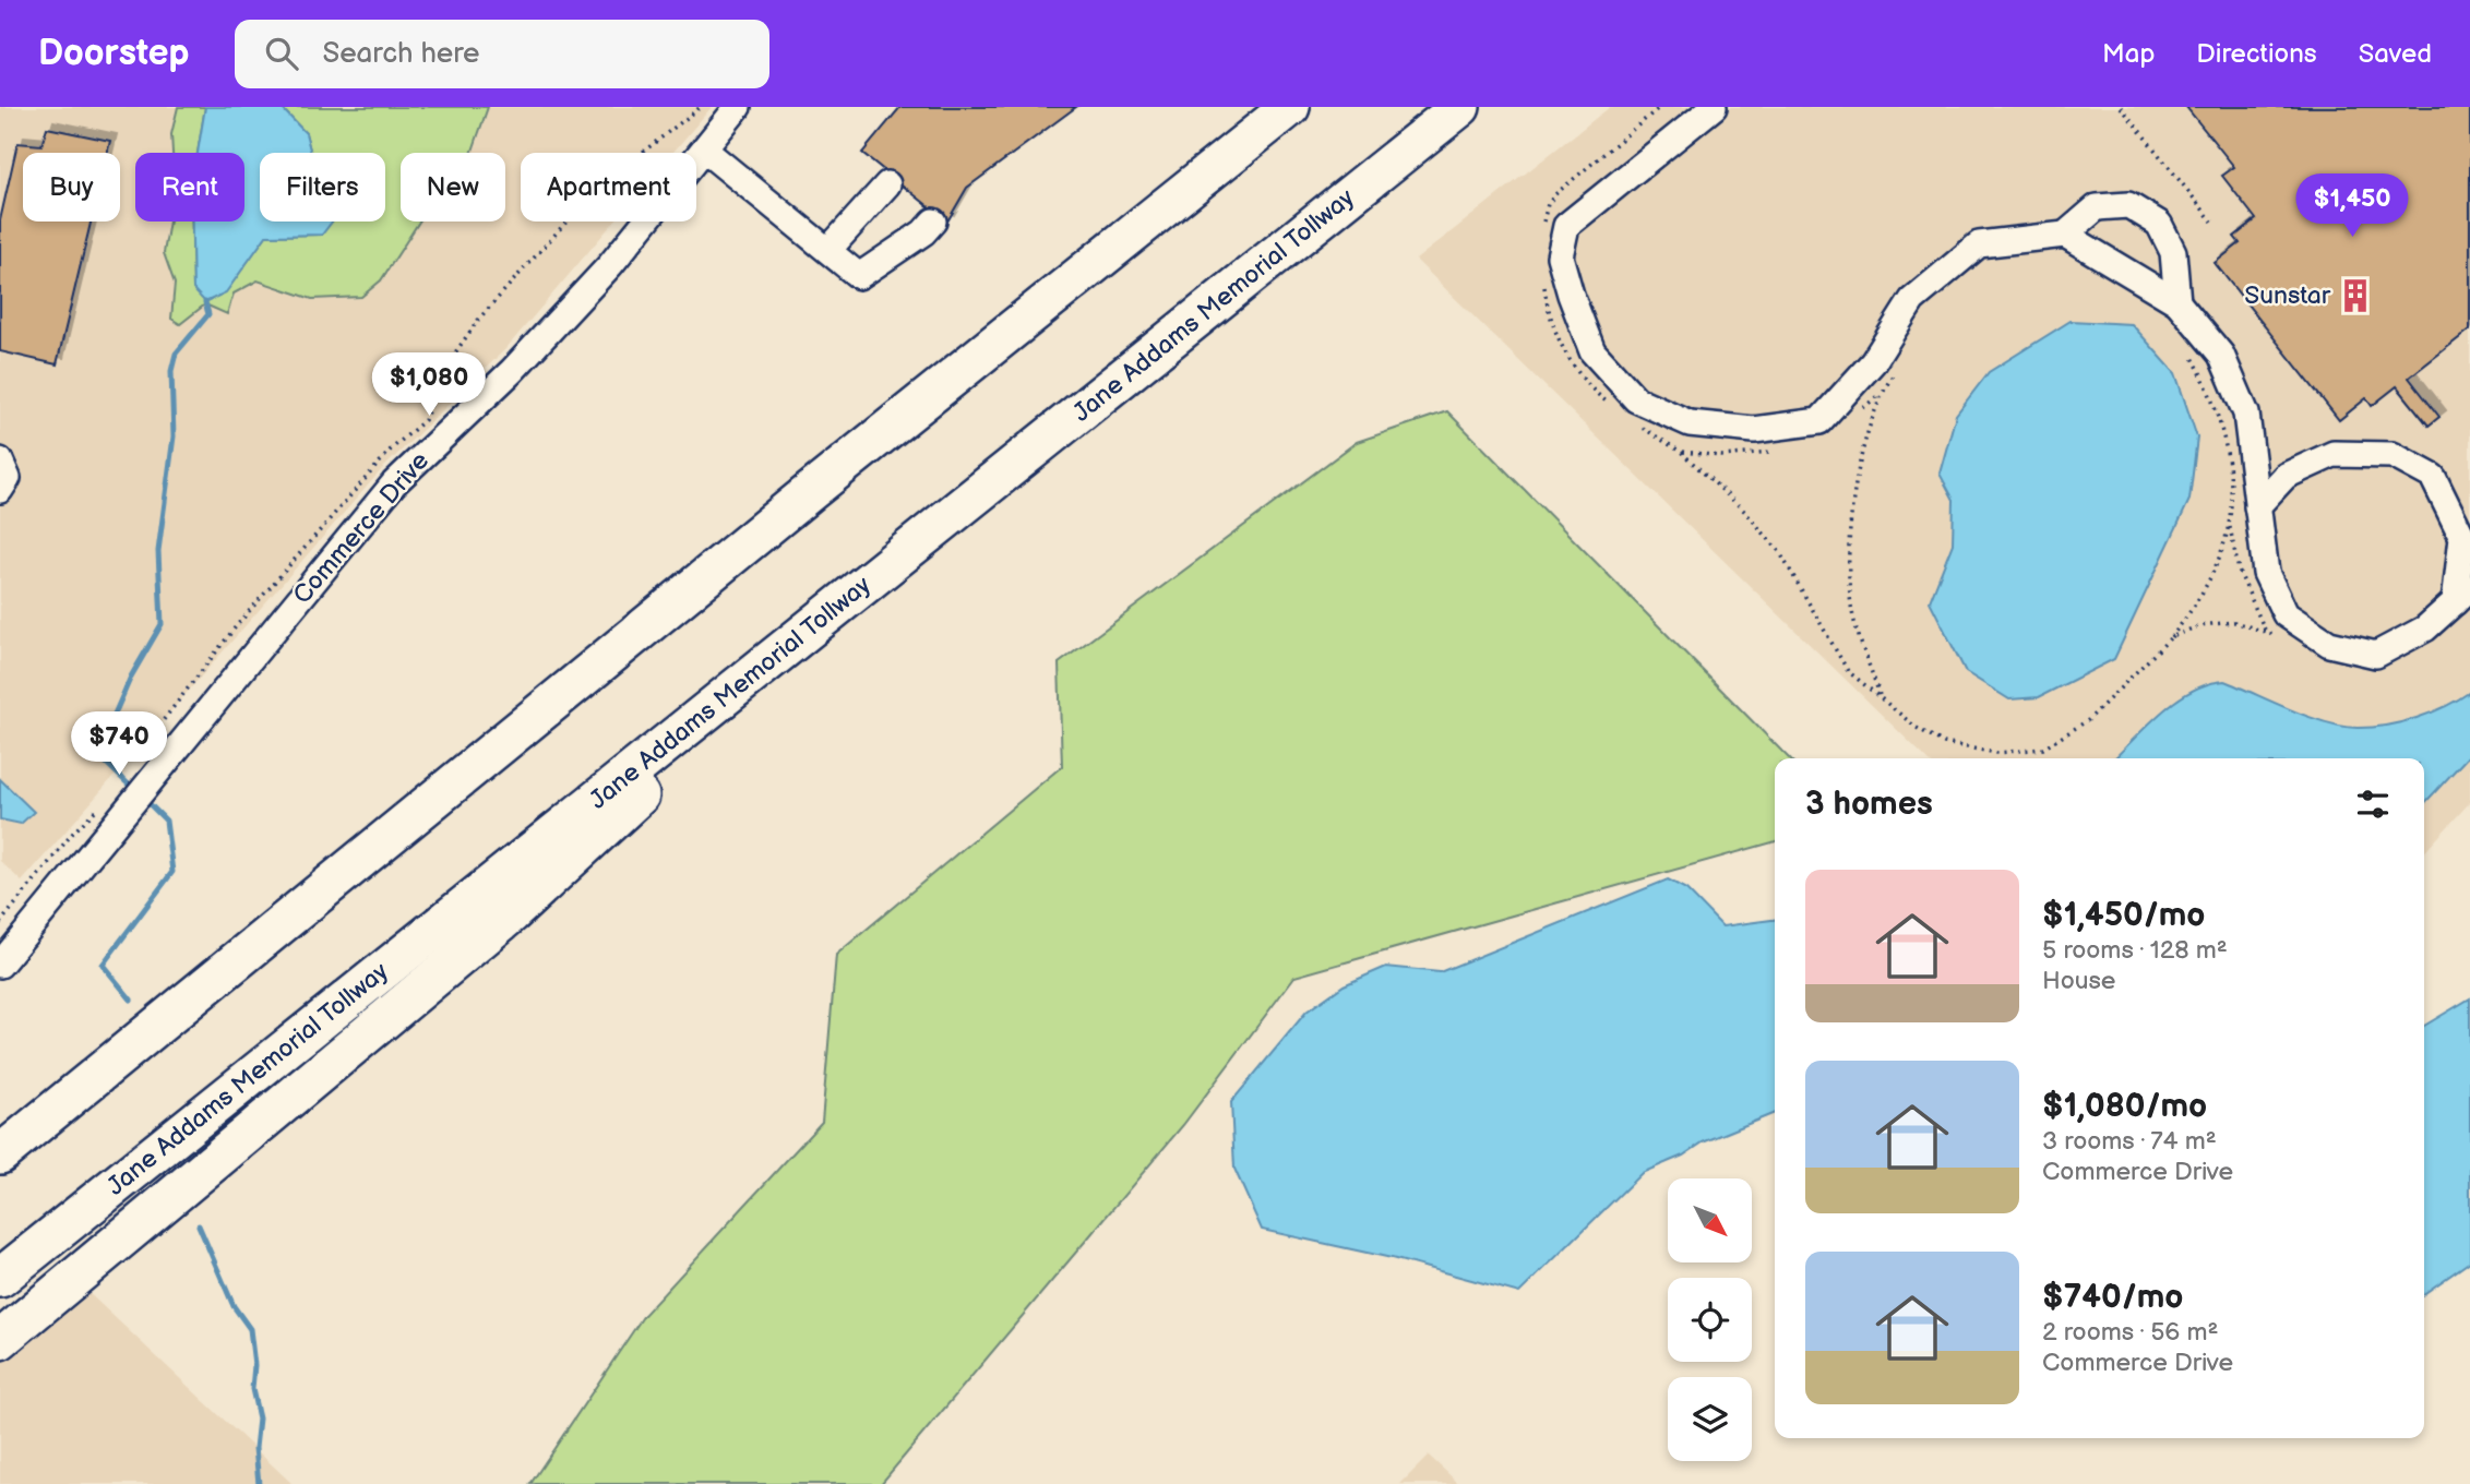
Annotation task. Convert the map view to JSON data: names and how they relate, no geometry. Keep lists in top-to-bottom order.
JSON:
{
  "streets": {
    "highway": ["Jane Addams Memorial Tollway"],
    "street": ["Commerce Drive"]
  },
  "places": {
    "building": ["Sunstar"]
  },
  "north": "bottom right",
  "page": {
    "header": "Doorstep",
    "search": "Search here",
    "nav": ["Map", "Directions", "Saved"],
    "chip": [
      "Buy",
      "Rent",
      "Filters",
      "New",
      "Apartment"
    ],
    "price": ["$1,450", "$1,080", "$740"],
    "heading": "3 homes",
    "list": [
      {
        "name": "$1,450/mo",
        "note": "5 rooms · 128 m² · House"
      },
      {
        "name": "$1,080/mo",
        "note": "3 rooms · 74 m² · Commerce Drive"
      },
      {
        "name": "$740/mo",
        "note": "2 rooms · 56 m² · Commerce Drive"
      }
    ]
  }
}
